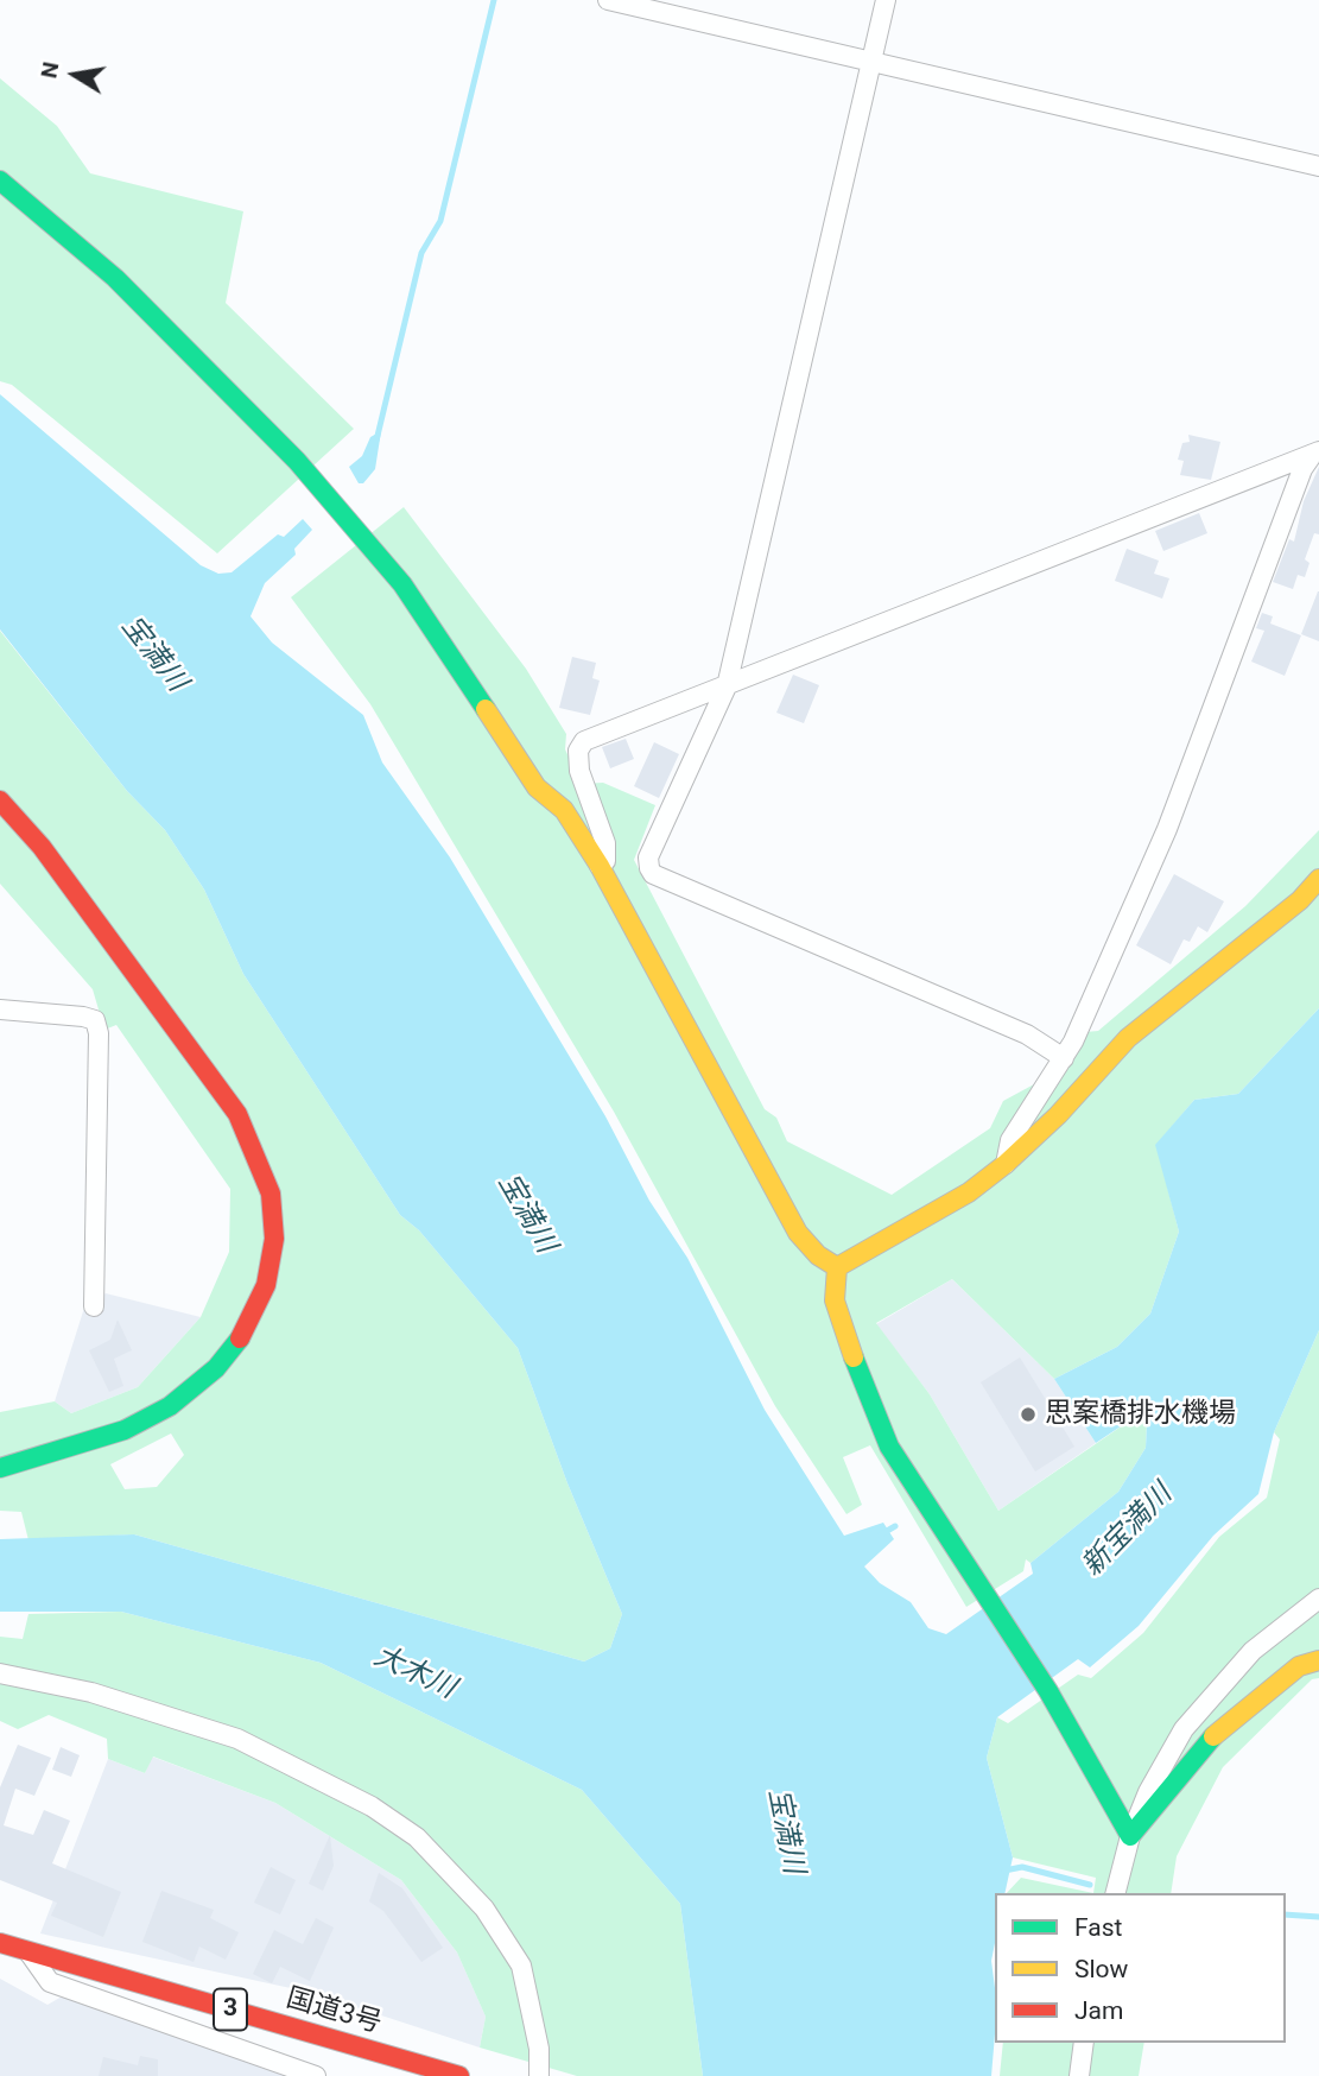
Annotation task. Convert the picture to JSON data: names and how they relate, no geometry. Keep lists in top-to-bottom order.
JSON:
{
  "streets": {
    "main road": ["3", "国道3号"]
  },
  "water": ["宝満川", "新宝満川", "大木川"],
  "places": ["思案橋排水機場"],
  "legend": ["Fast", "Slow", "Jam"],
  "north": "left"
}
